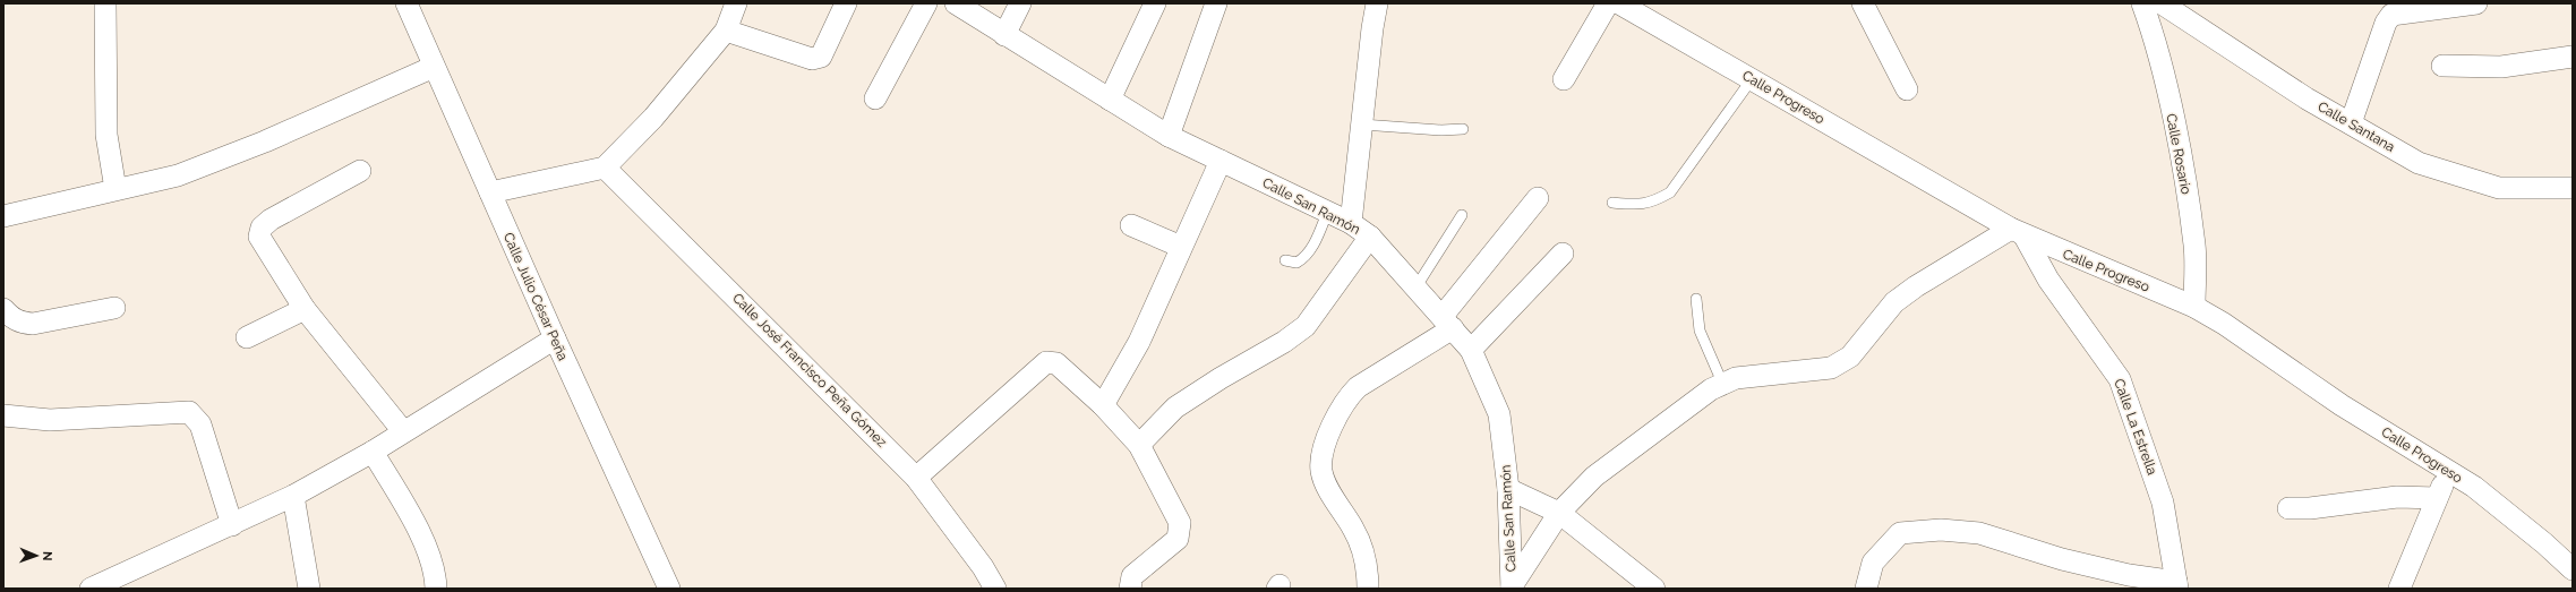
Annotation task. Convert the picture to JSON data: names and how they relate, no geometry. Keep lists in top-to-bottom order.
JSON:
{
  "streets": {
    "street": [
      "Calle Progreso",
      "Calle Santana",
      "Calle Rosario",
      "Calle San Ramón",
      "Calle Julio César Peña",
      "Calle José Francisco Peña Gómez",
      "Calle La Estrella"
    ]
  },
  "crossings": [
    ["Calle Progreso", "Calle Rosario"],
    ["Calle Progreso", "Calle La Estrella"]
  ],
  "north": "right"
}
